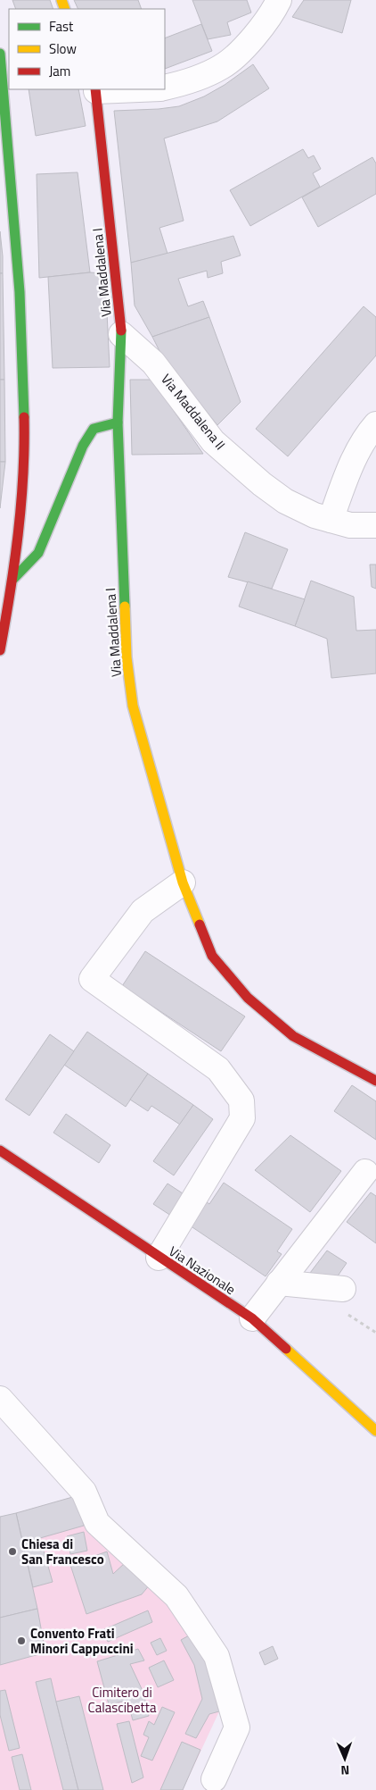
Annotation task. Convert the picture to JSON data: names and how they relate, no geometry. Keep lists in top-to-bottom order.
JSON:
{
  "streets": {
    "street": ["Via Maddalena I", "Via Maddalena II", "Via Nazionale"]
  },
  "crossings": [
    ["Via Maddalena I", "Via Maddalena II"]
  ],
  "parks": ["Cimitero di Calascibetta"],
  "places": ["Chiesa di San Francesco", "Convento Frati Minori Cappuccini"],
  "legend": ["Fast", "Slow", "Jam"],
  "north": "bottom"
}
